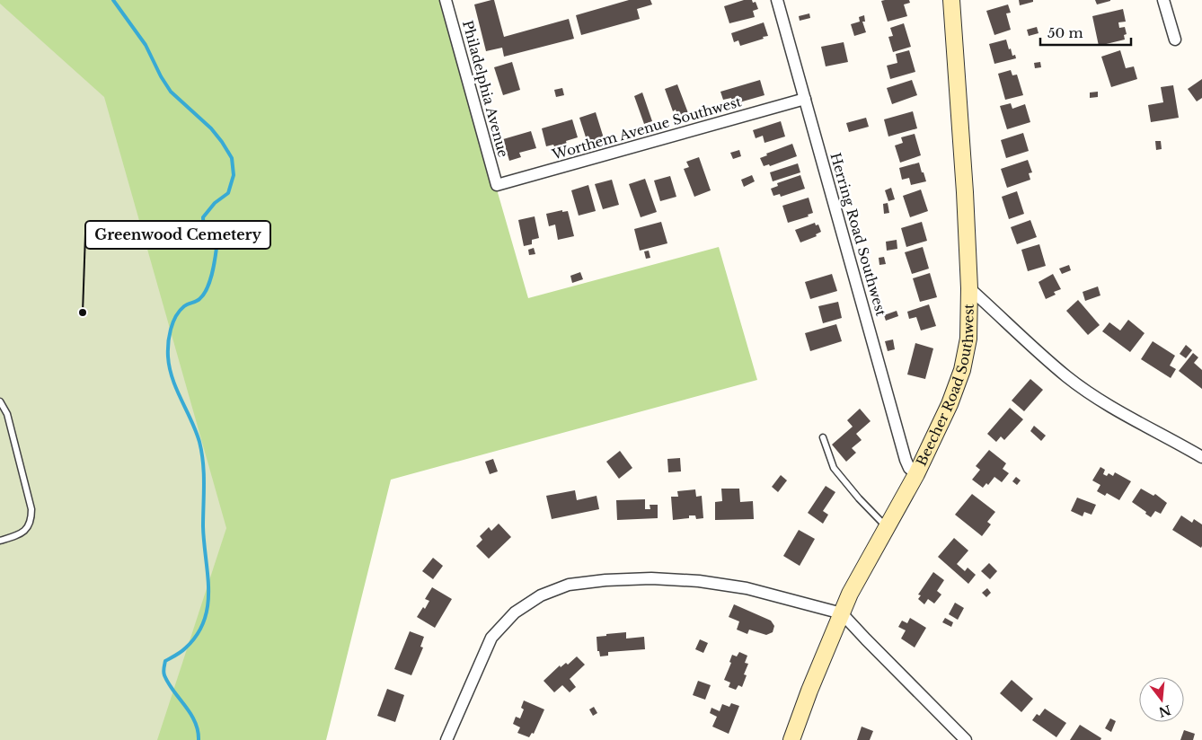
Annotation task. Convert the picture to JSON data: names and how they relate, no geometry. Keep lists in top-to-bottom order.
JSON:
{
  "streets": {
    "street": [
      "Philadelphia Avenue",
      "Worthem Avenue Southwest",
      "Herring Road Southwest",
      "Beecher Road Southwest"
    ]
  },
  "crossings": [
    ["Philadelphia Avenue", "Worthem Avenue Southwest"],
    ["Worthem Avenue Southwest", "Herring Road Southwest"],
    ["Herring Road Southwest", "Beecher Road Southwest"]
  ],
  "places": ["Greenwood Cemetery"],
  "scale_bar": "50 m",
  "north": "bottom"
}
